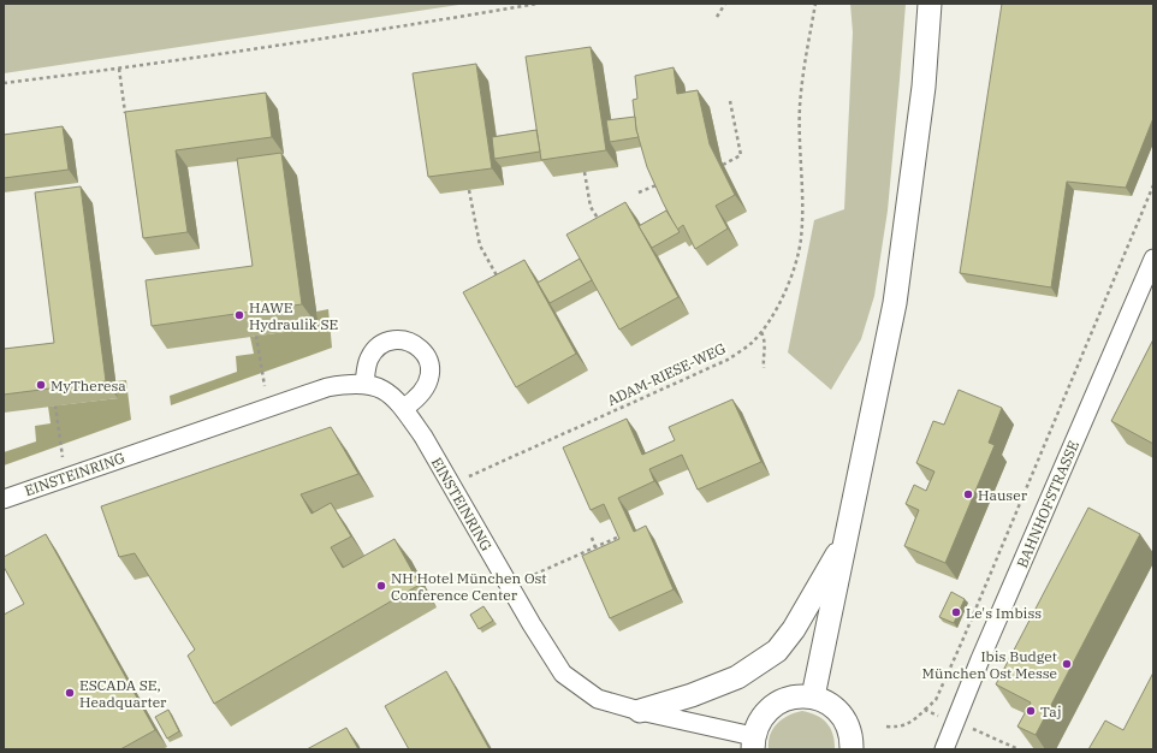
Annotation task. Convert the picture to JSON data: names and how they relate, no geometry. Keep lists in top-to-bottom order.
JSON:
{
  "streets": {
    "street": ["EINSTEINRING", "BAHNHOFSTRASSE"],
    "path": ["ADAM-RIESE-WEG"]
  },
  "crossings": [
    ["ADAM-RIESE-WEG", "EINSTEINRING"]
  ],
  "places": [
    "HAWE Hydraulik SE",
    "MyTheresa",
    "Hauser",
    "NH Hotel München Ost Conference Center",
    "Le's Imbiss",
    "Ibis Budget München Ost Messe",
    "ESCADA SE, Headquarter",
    "Taj"
  ]
}
